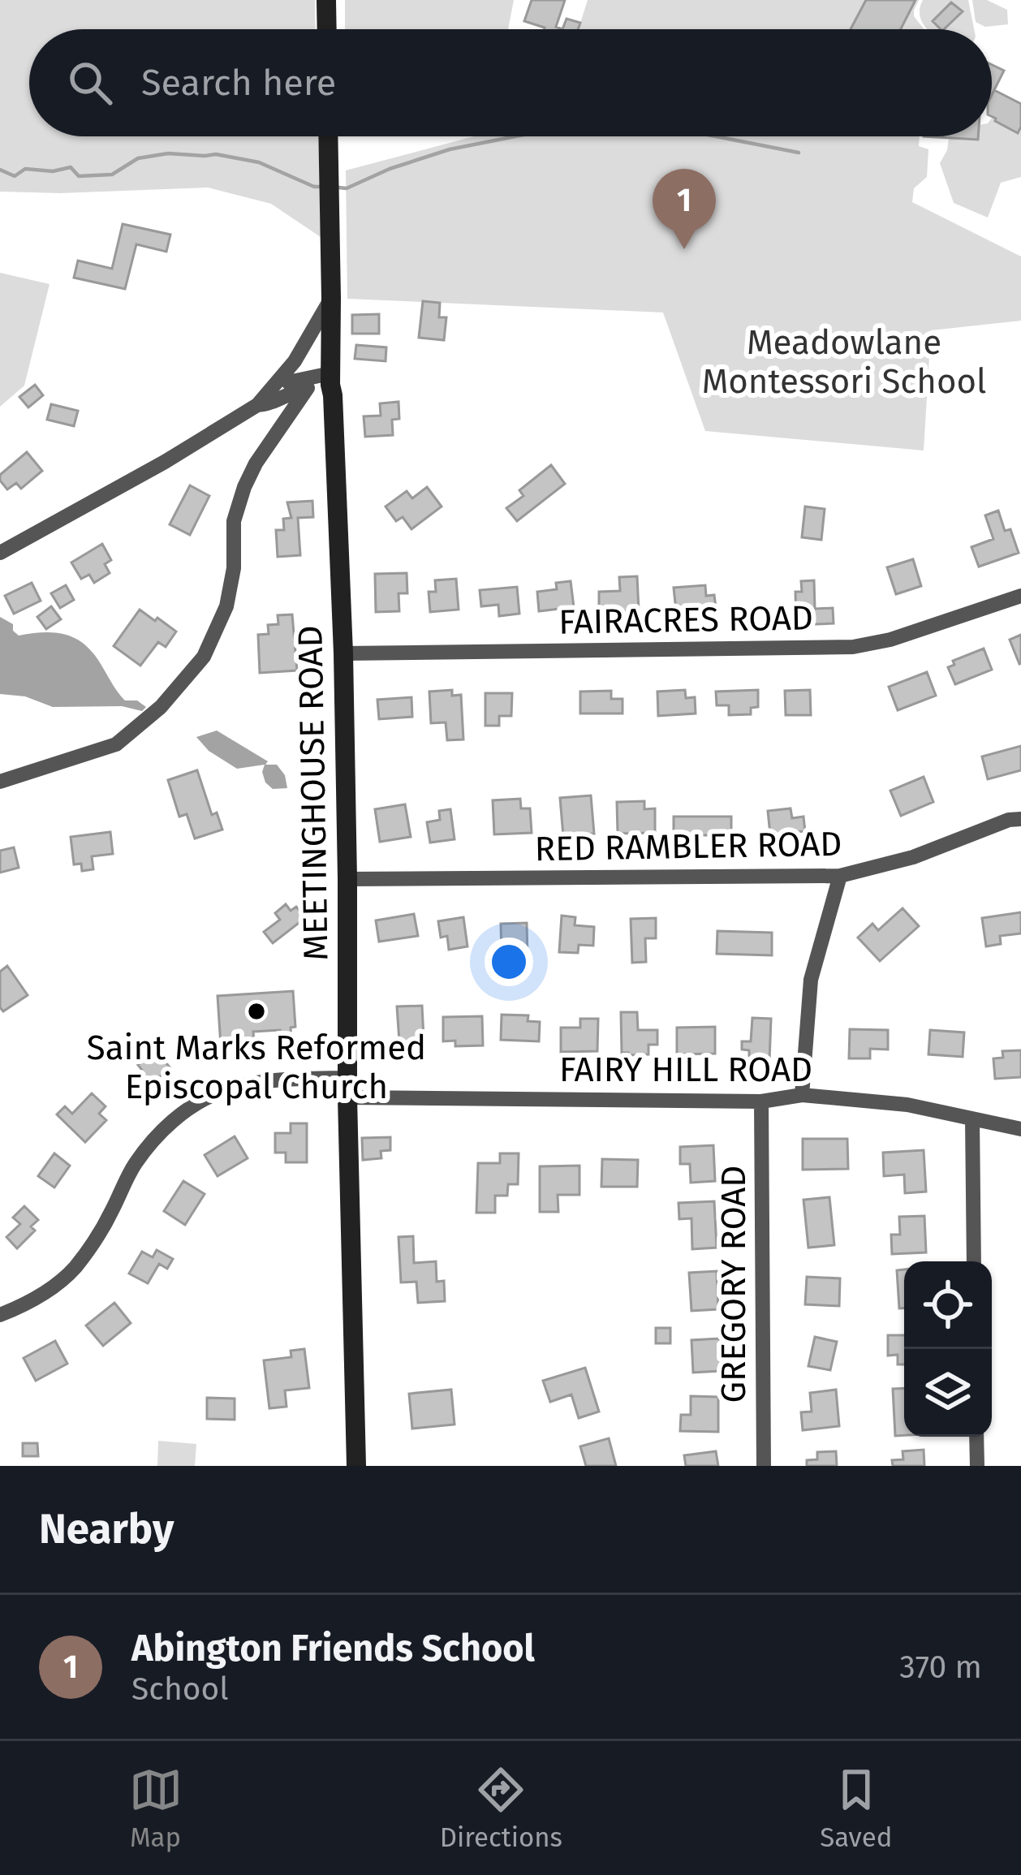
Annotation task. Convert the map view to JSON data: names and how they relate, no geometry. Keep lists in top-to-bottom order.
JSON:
{
  "streets": {
    "street": [
      "FAIRACRES ROAD",
      "MEETINGHOUSE ROAD",
      "RED RAMBLER ROAD",
      "FAIRY HILL ROAD",
      "GREGORY ROAD"
    ]
  },
  "crossings": [
    ["FAIRACRES ROAD", "MEETINGHOUSE ROAD"],
    ["MEETINGHOUSE ROAD", "RED RAMBLER ROAD"],
    ["MEETINGHOUSE ROAD", "FAIRY HILL ROAD"],
    ["FAIRY HILL ROAD", "GREGORY ROAD"]
  ],
  "parks": ["Meadowlane Montessori School"],
  "places": ["Saint Marks Reformed Episcopal Church"],
  "page": {
    "search": "Search here",
    "pins": "1",
    "heading": "Nearby",
    "list": [
      {
        "mark": "1",
        "name": "Abington Friends School",
        "note": "School",
        "value": "370 m"
      }
    ],
    "nav": ["Map", "Directions", "Saved"]
  }
}
